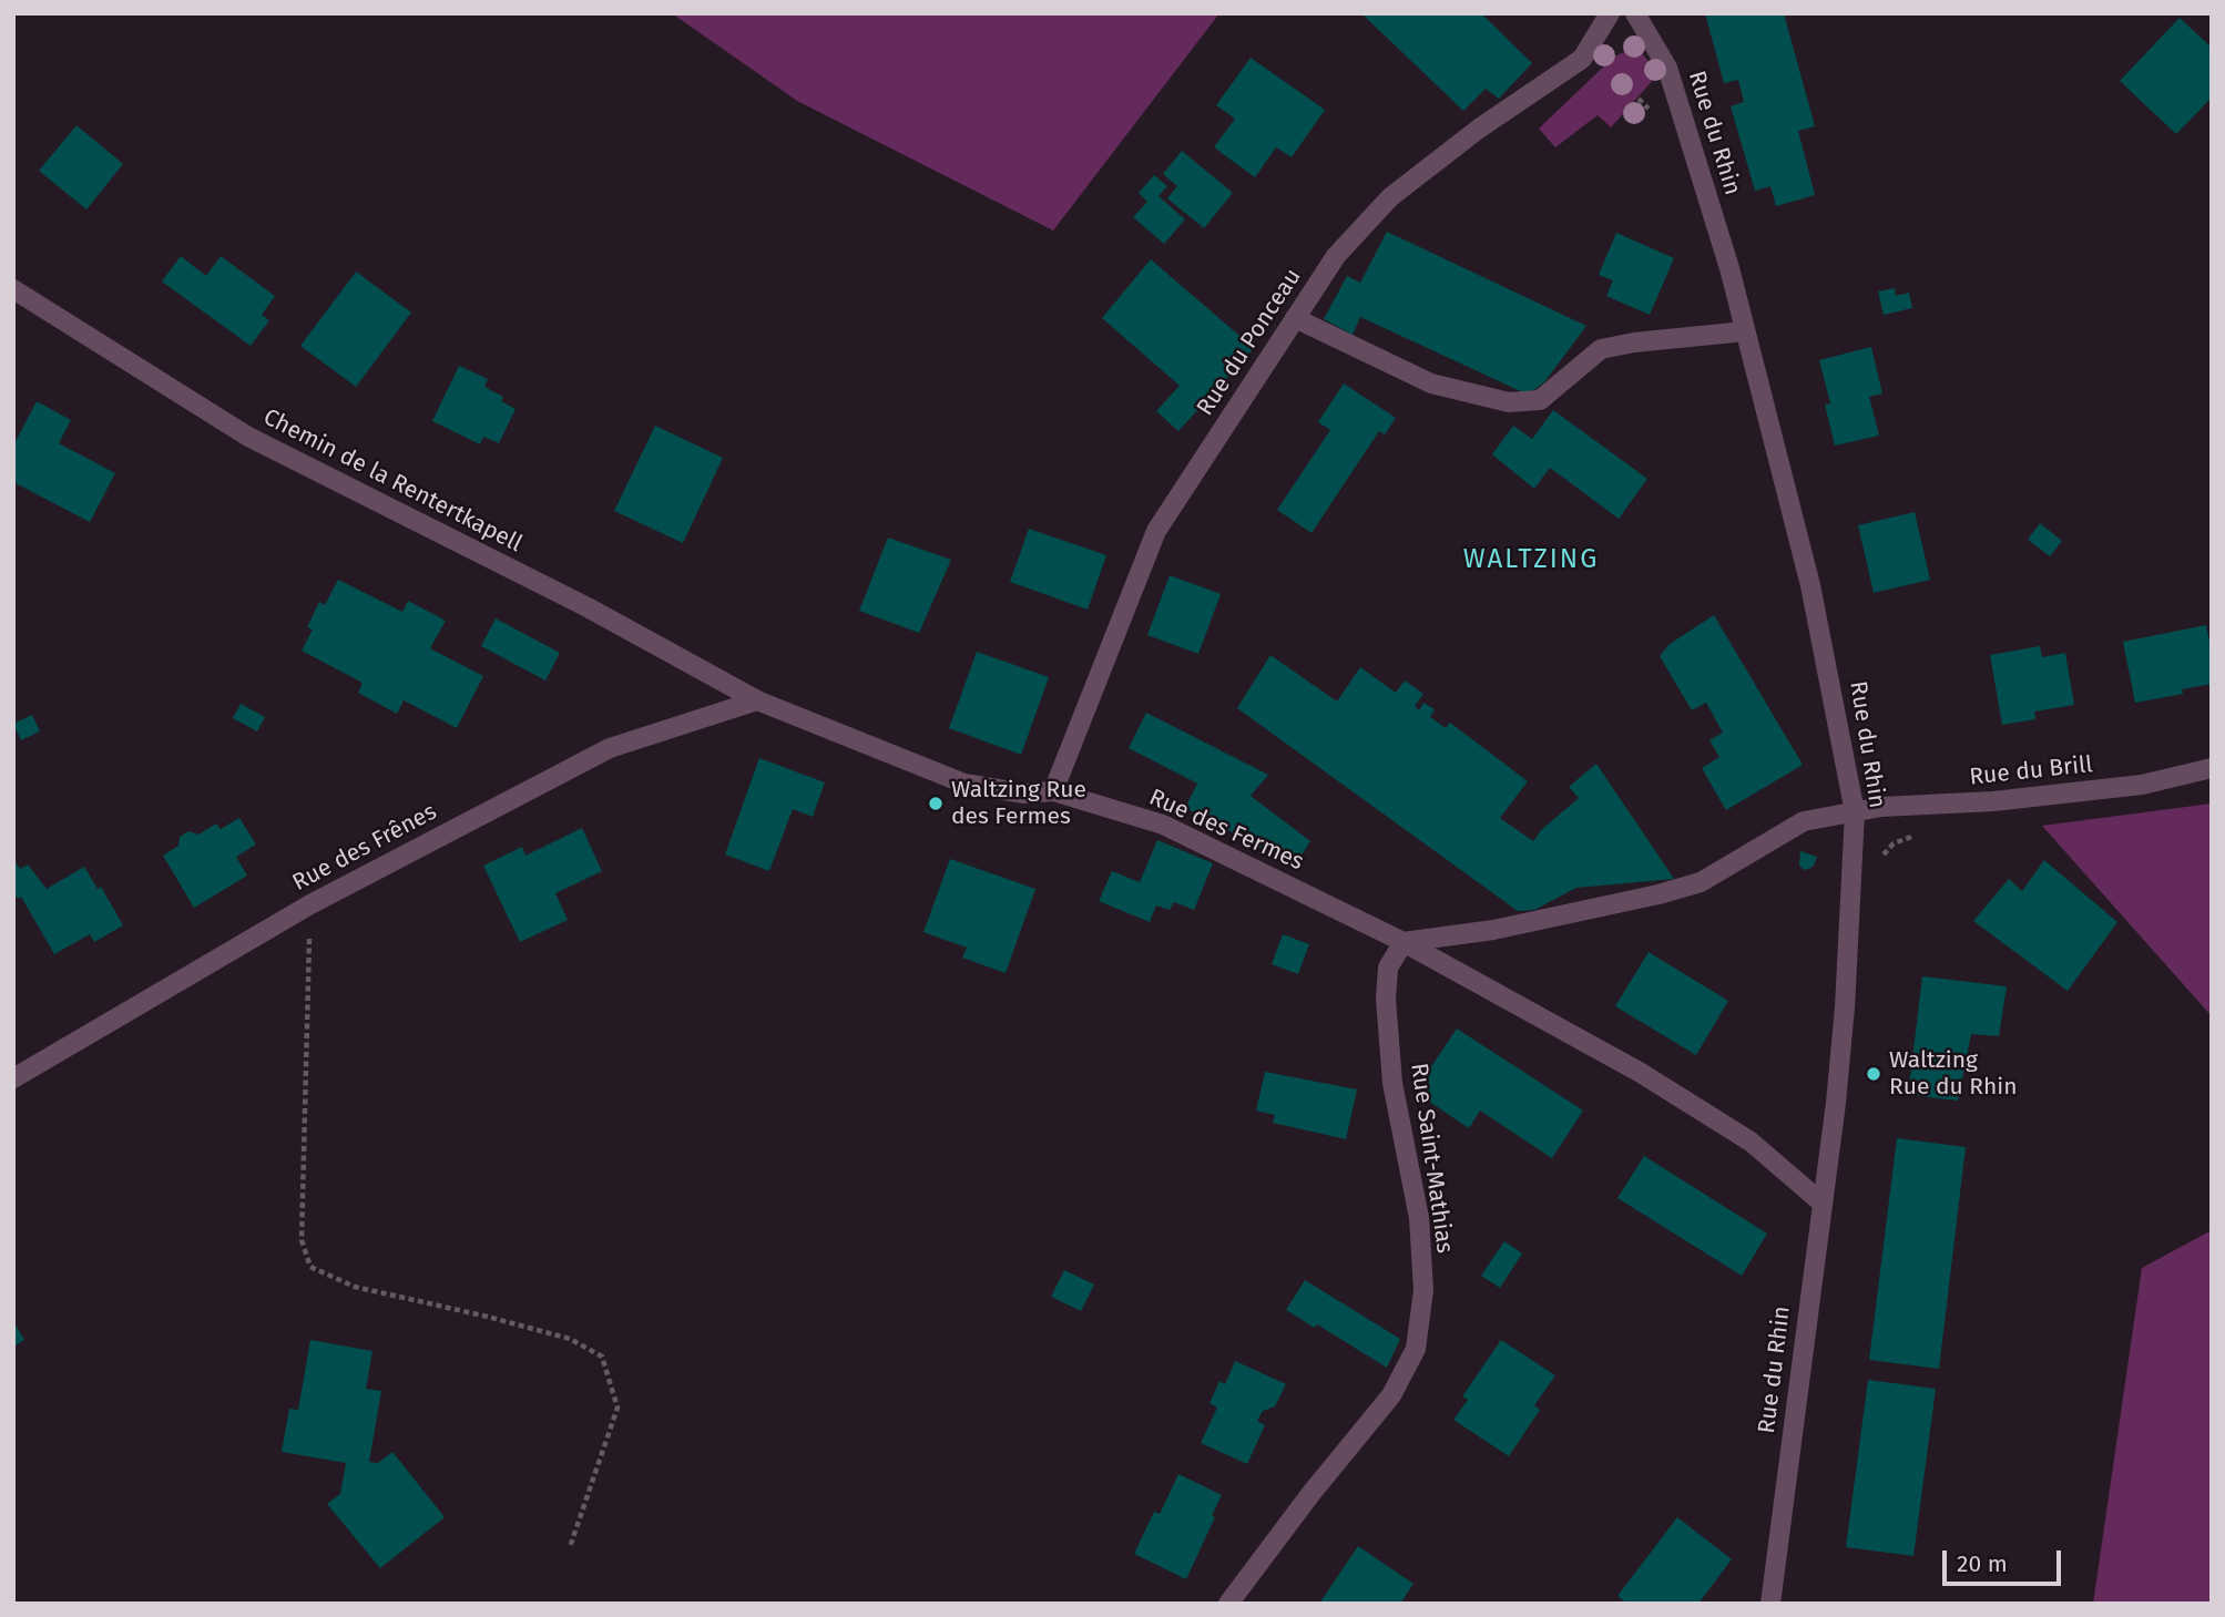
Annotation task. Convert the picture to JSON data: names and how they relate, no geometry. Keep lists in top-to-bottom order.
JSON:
{
  "streets": {
    "street": [
      "Rue du Rhin",
      "Rue du Ponceau",
      "Chemin de la Rentertkapell",
      "Rue du Brill",
      "Rue des Fermes",
      "Rue des Frênes",
      "Rue Saint-Mathias"
    ]
  },
  "crossings": [
    ["Rue du Rhin", "Rue du Brill"],
    ["Rue du Rhin", "Rue des Fermes"],
    ["Rue du Ponceau", "Rue des Fermes"],
    ["Chemin de la Rentertkapell", "Rue des Fermes"],
    ["Chemin de la Rentertkapell", "Rue des Frênes"],
    ["Rue des Fermes", "Rue des Frênes"],
    ["Rue des Fermes", "Rue Saint-Mathias"]
  ],
  "districts": ["WALTZING"],
  "places": ["Waltzing Rue des Fermes", "Waltzing Rue du Rhin"],
  "scale_bar": "20 m"
}
